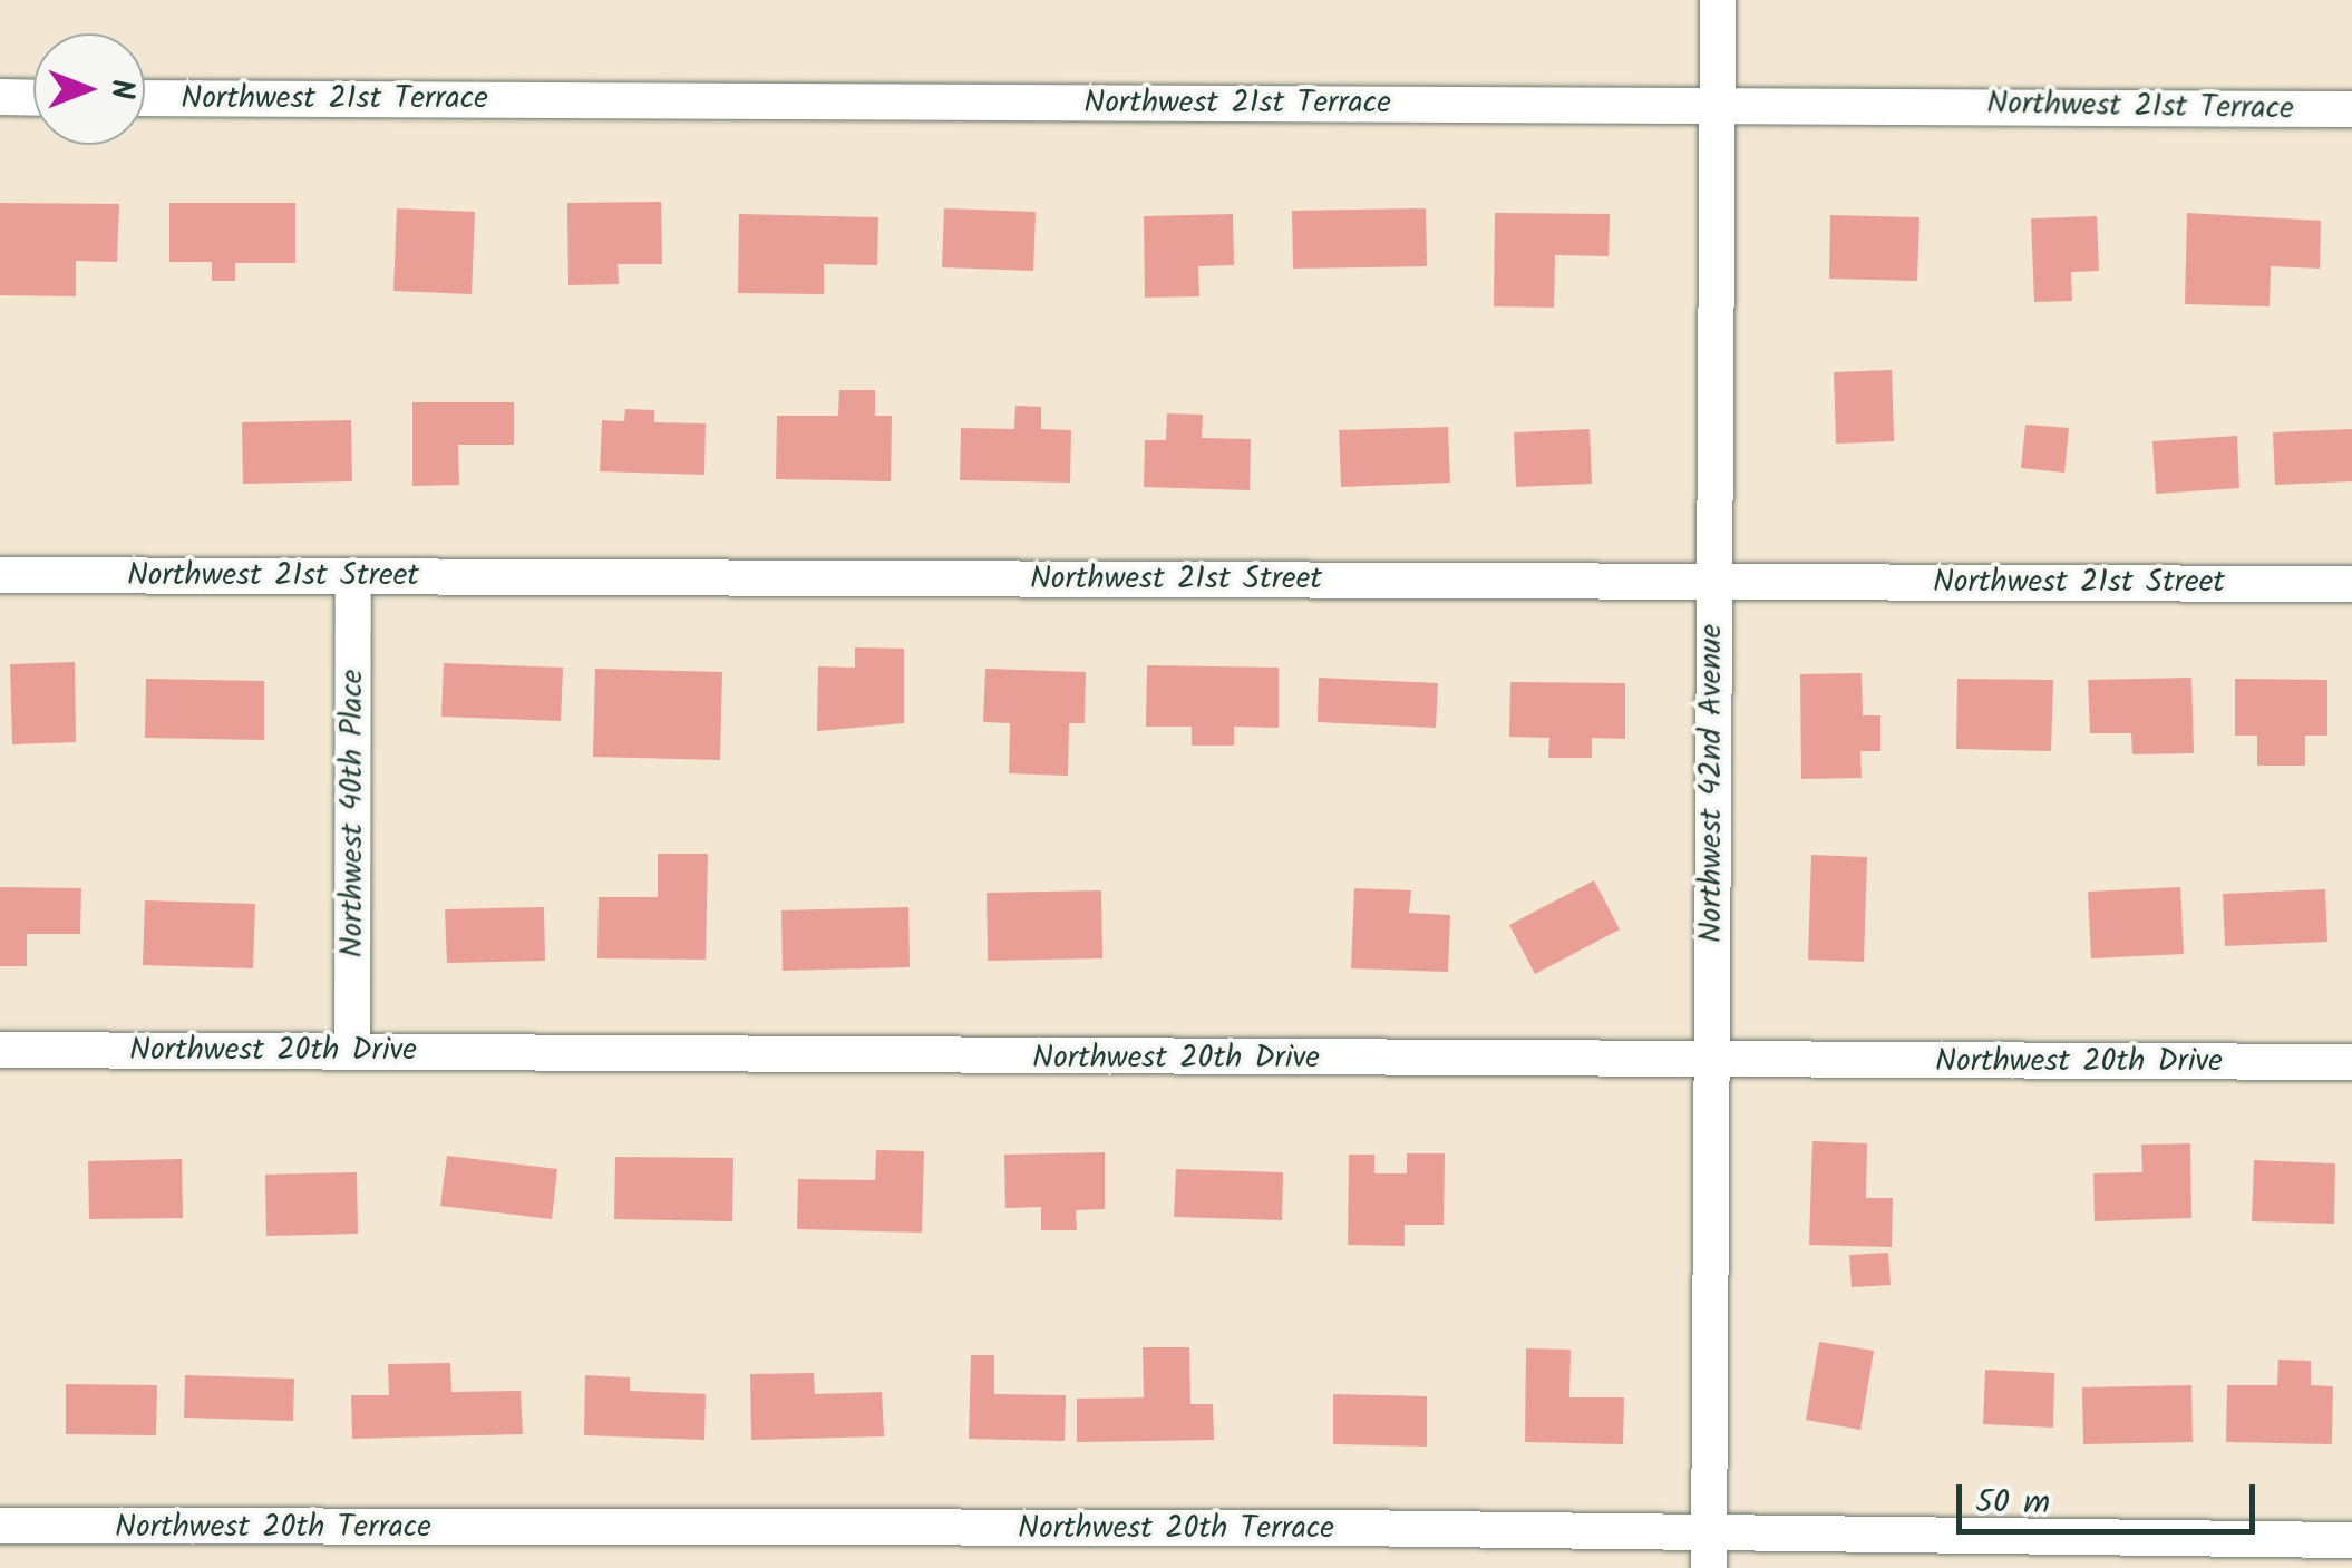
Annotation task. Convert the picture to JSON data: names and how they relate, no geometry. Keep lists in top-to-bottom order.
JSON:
{
  "streets": {
    "street": [
      "Northwest 21st Terrace",
      "Northwest 21st Street",
      "Northwest 42nd Avenue",
      "Northwest 40th Place",
      "Northwest 20th Drive",
      "Northwest 20th Terrace"
    ]
  },
  "crossings": [
    ["Northwest 21st Terrace", "Northwest 42nd Avenue"],
    ["Northwest 21st Street", "Northwest 42nd Avenue"],
    ["Northwest 21st Street", "Northwest 40th Place"],
    ["Northwest 42nd Avenue", "Northwest 20th Drive"],
    ["Northwest 42nd Avenue", "Northwest 20th Terrace"],
    ["Northwest 40th Place", "Northwest 20th Drive"]
  ],
  "scale_bar": "50 m",
  "north": "right"
}
